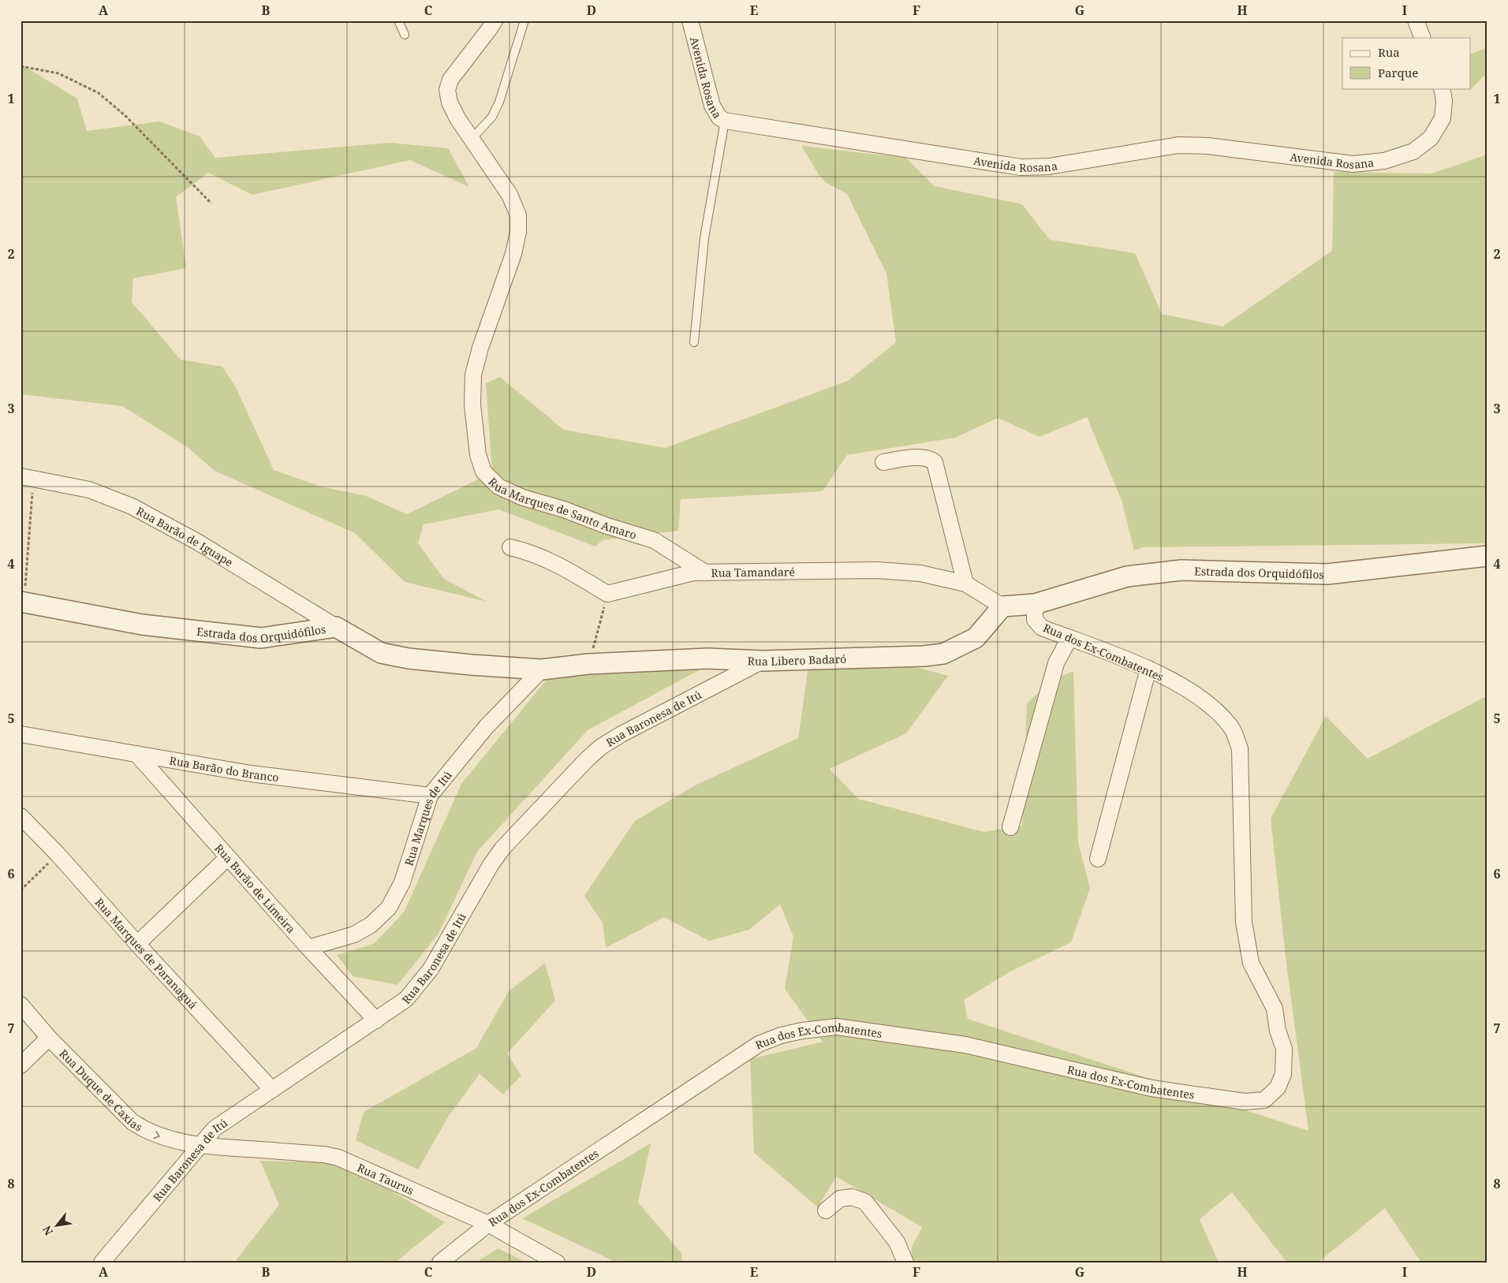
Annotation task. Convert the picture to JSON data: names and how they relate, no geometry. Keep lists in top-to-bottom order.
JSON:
{
  "streets": {
    "street": [
      "Avenida Rosana",
      "Rua Marques de Santo Amaro",
      "Rua Barão de Iguape",
      "Rua Tamandaré",
      "Estrada dos Orquidófilos",
      "Rua dos Ex-Combatentes",
      "Rua Libero Badaró",
      "Rua Baronesa de Itú",
      "Rua Barão do Branco",
      "Rua Marques de Itú",
      "Rua Barão de Limeira",
      "Rua Marques de Paranaguá",
      "Rua Duque de Caxias",
      "Rua Taurus"
    ]
  },
  "crossings": [
    ["Rua Marques de Santo Amaro", "Rua Tamandaré"],
    ["Rua Barão de Iguape", "Estrada dos Orquidófilos"],
    ["Rua Tamandaré", "Rua Libero Badaró"],
    ["Estrada dos Orquidófilos", "Rua dos Ex-Combatentes"],
    ["Estrada dos Orquidófilos", "Rua Libero Badaró"],
    ["Estrada dos Orquidófilos", "Rua Marques de Itú"],
    ["Rua dos Ex-Combatentes", "Rua Taurus"],
    ["Rua Libero Badaró", "Rua Baronesa de Itú"],
    ["Rua Libero Badaró", "Rua Marques de Itú"],
    ["Rua Baronesa de Itú", "Rua Barão de Limeira"],
    ["Rua Baronesa de Itú", "Rua Marques de Paranaguá"],
    ["Rua Baronesa de Itú", "Rua Duque de Caxias"],
    ["Rua Baronesa de Itú", "Rua Taurus"],
    ["Rua Barão do Branco", "Rua Marques de Itú"],
    ["Rua Barão do Branco", "Rua Barão de Limeira"],
    ["Rua Marques de Itú", "Rua Barão de Limeira"],
    ["Rua Duque de Caxias", "Rua Taurus"]
  ],
  "one_way": ["Rua Duque de Caxias"],
  "legend": ["Rua", "Parque"],
  "north": "bottom left",
  "grid": {
    "columns": [
      "A",
      "B",
      "C",
      "D",
      "E",
      "F",
      "G",
      "H",
      "I"
    ],
    "rows": [
      "1",
      "2",
      "3",
      "4",
      "5",
      "6",
      "7",
      "8"
    ]
  }
}
